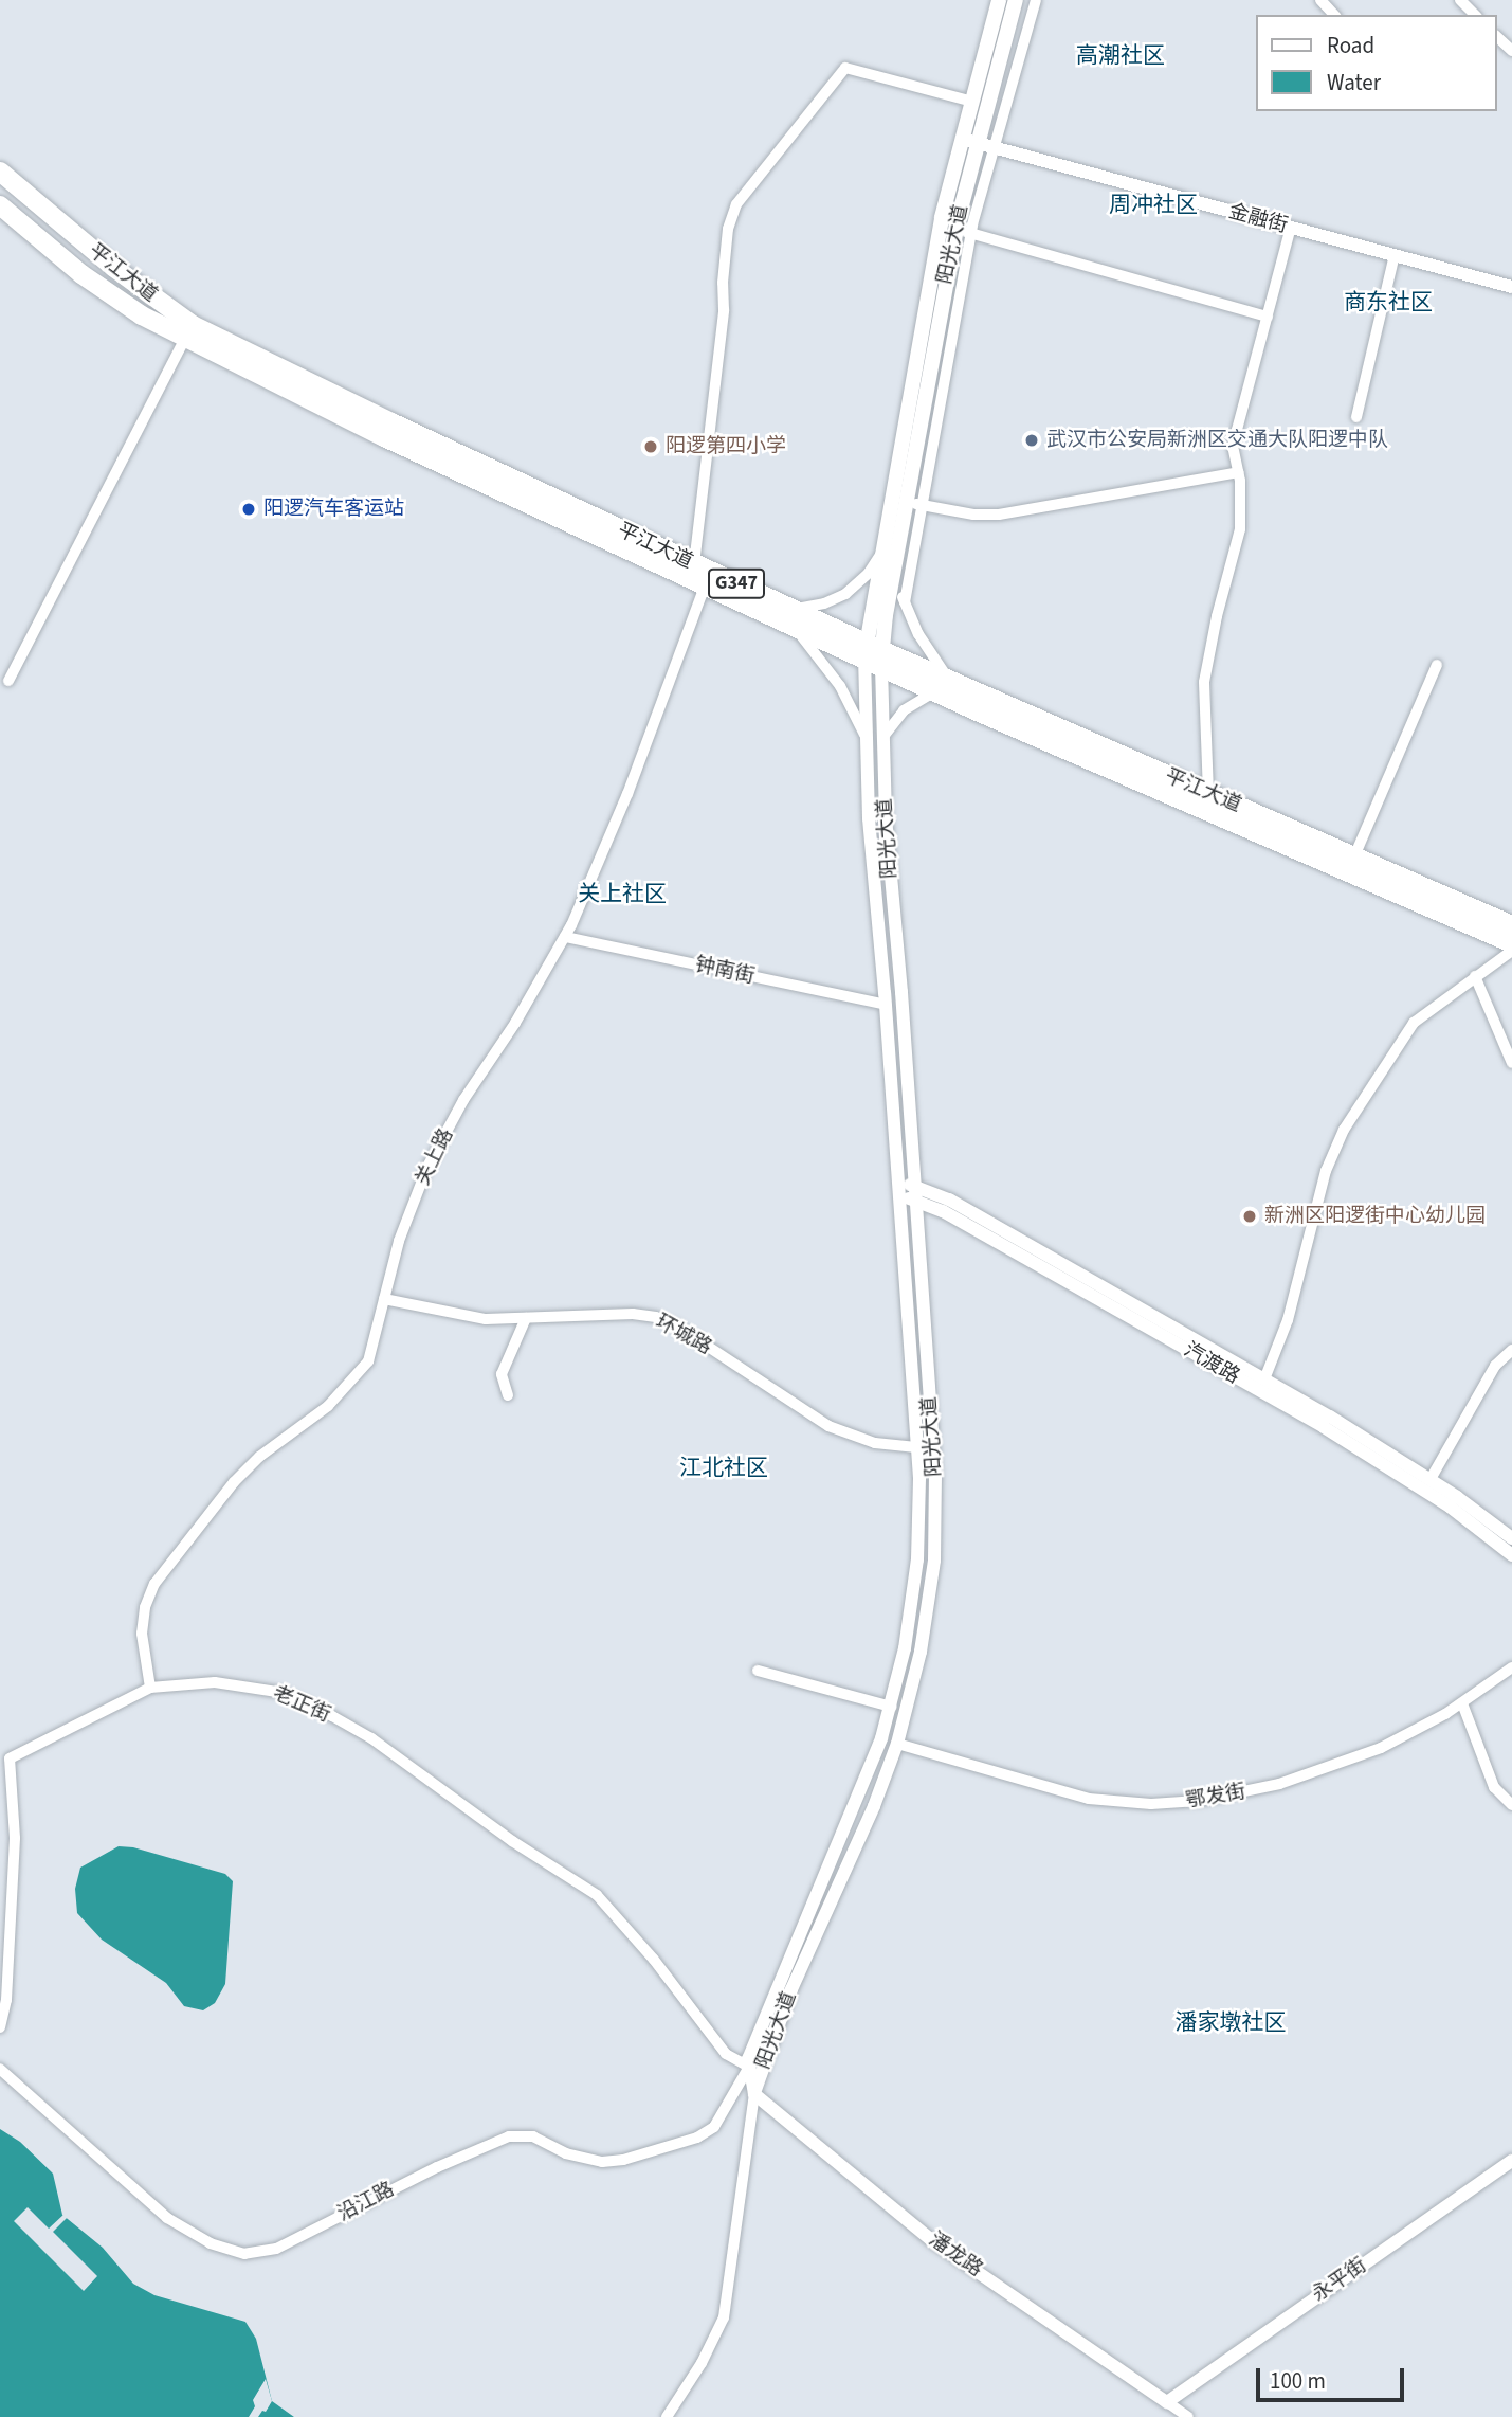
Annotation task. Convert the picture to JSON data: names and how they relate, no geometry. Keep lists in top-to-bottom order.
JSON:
{
  "streets": {
    "highway": ["平江大道", "G347"],
    "main road": ["阳光大道"],
    "street": [
      "金融街",
      "钟南街",
      "关上路",
      "环城路",
      "汽渡路",
      "老正街",
      "鄂发街",
      "沿江路",
      "潘龙路",
      "永平街"
    ]
  },
  "crossings": [
    ["金融街", "阳光大道"],
    ["阳光大道", "平江大道"],
    ["阳光大道", "钟南街"],
    ["阳光大道", "环城路"],
    ["阳光大道", "汽渡路"],
    ["阳光大道", "老正街"],
    ["阳光大道", "鄂发街"],
    ["阳光大道", "沿江路"],
    ["阳光大道", "潘龙路"],
    ["平江大道", "关上路"],
    ["钟南街", "关上路"],
    ["关上路", "环城路"],
    ["关上路", "老正街"],
    ["老正街", "沿江路"],
    ["潘龙路", "永平街"]
  ],
  "districts": [
    "高潮社区",
    "周冲社区",
    "商东社区",
    "关上社区",
    "江北社区",
    "潘家墩社区"
  ],
  "places": [
    "武汉市公安局新洲区交通大队阳逻中队",
    "阳逻第四小学",
    "阳逻汽车客运站",
    "新洲区阳逻街中心幼儿园"
  ],
  "legend": ["Road", "Water"],
  "scale_bar": "100 m"
}
